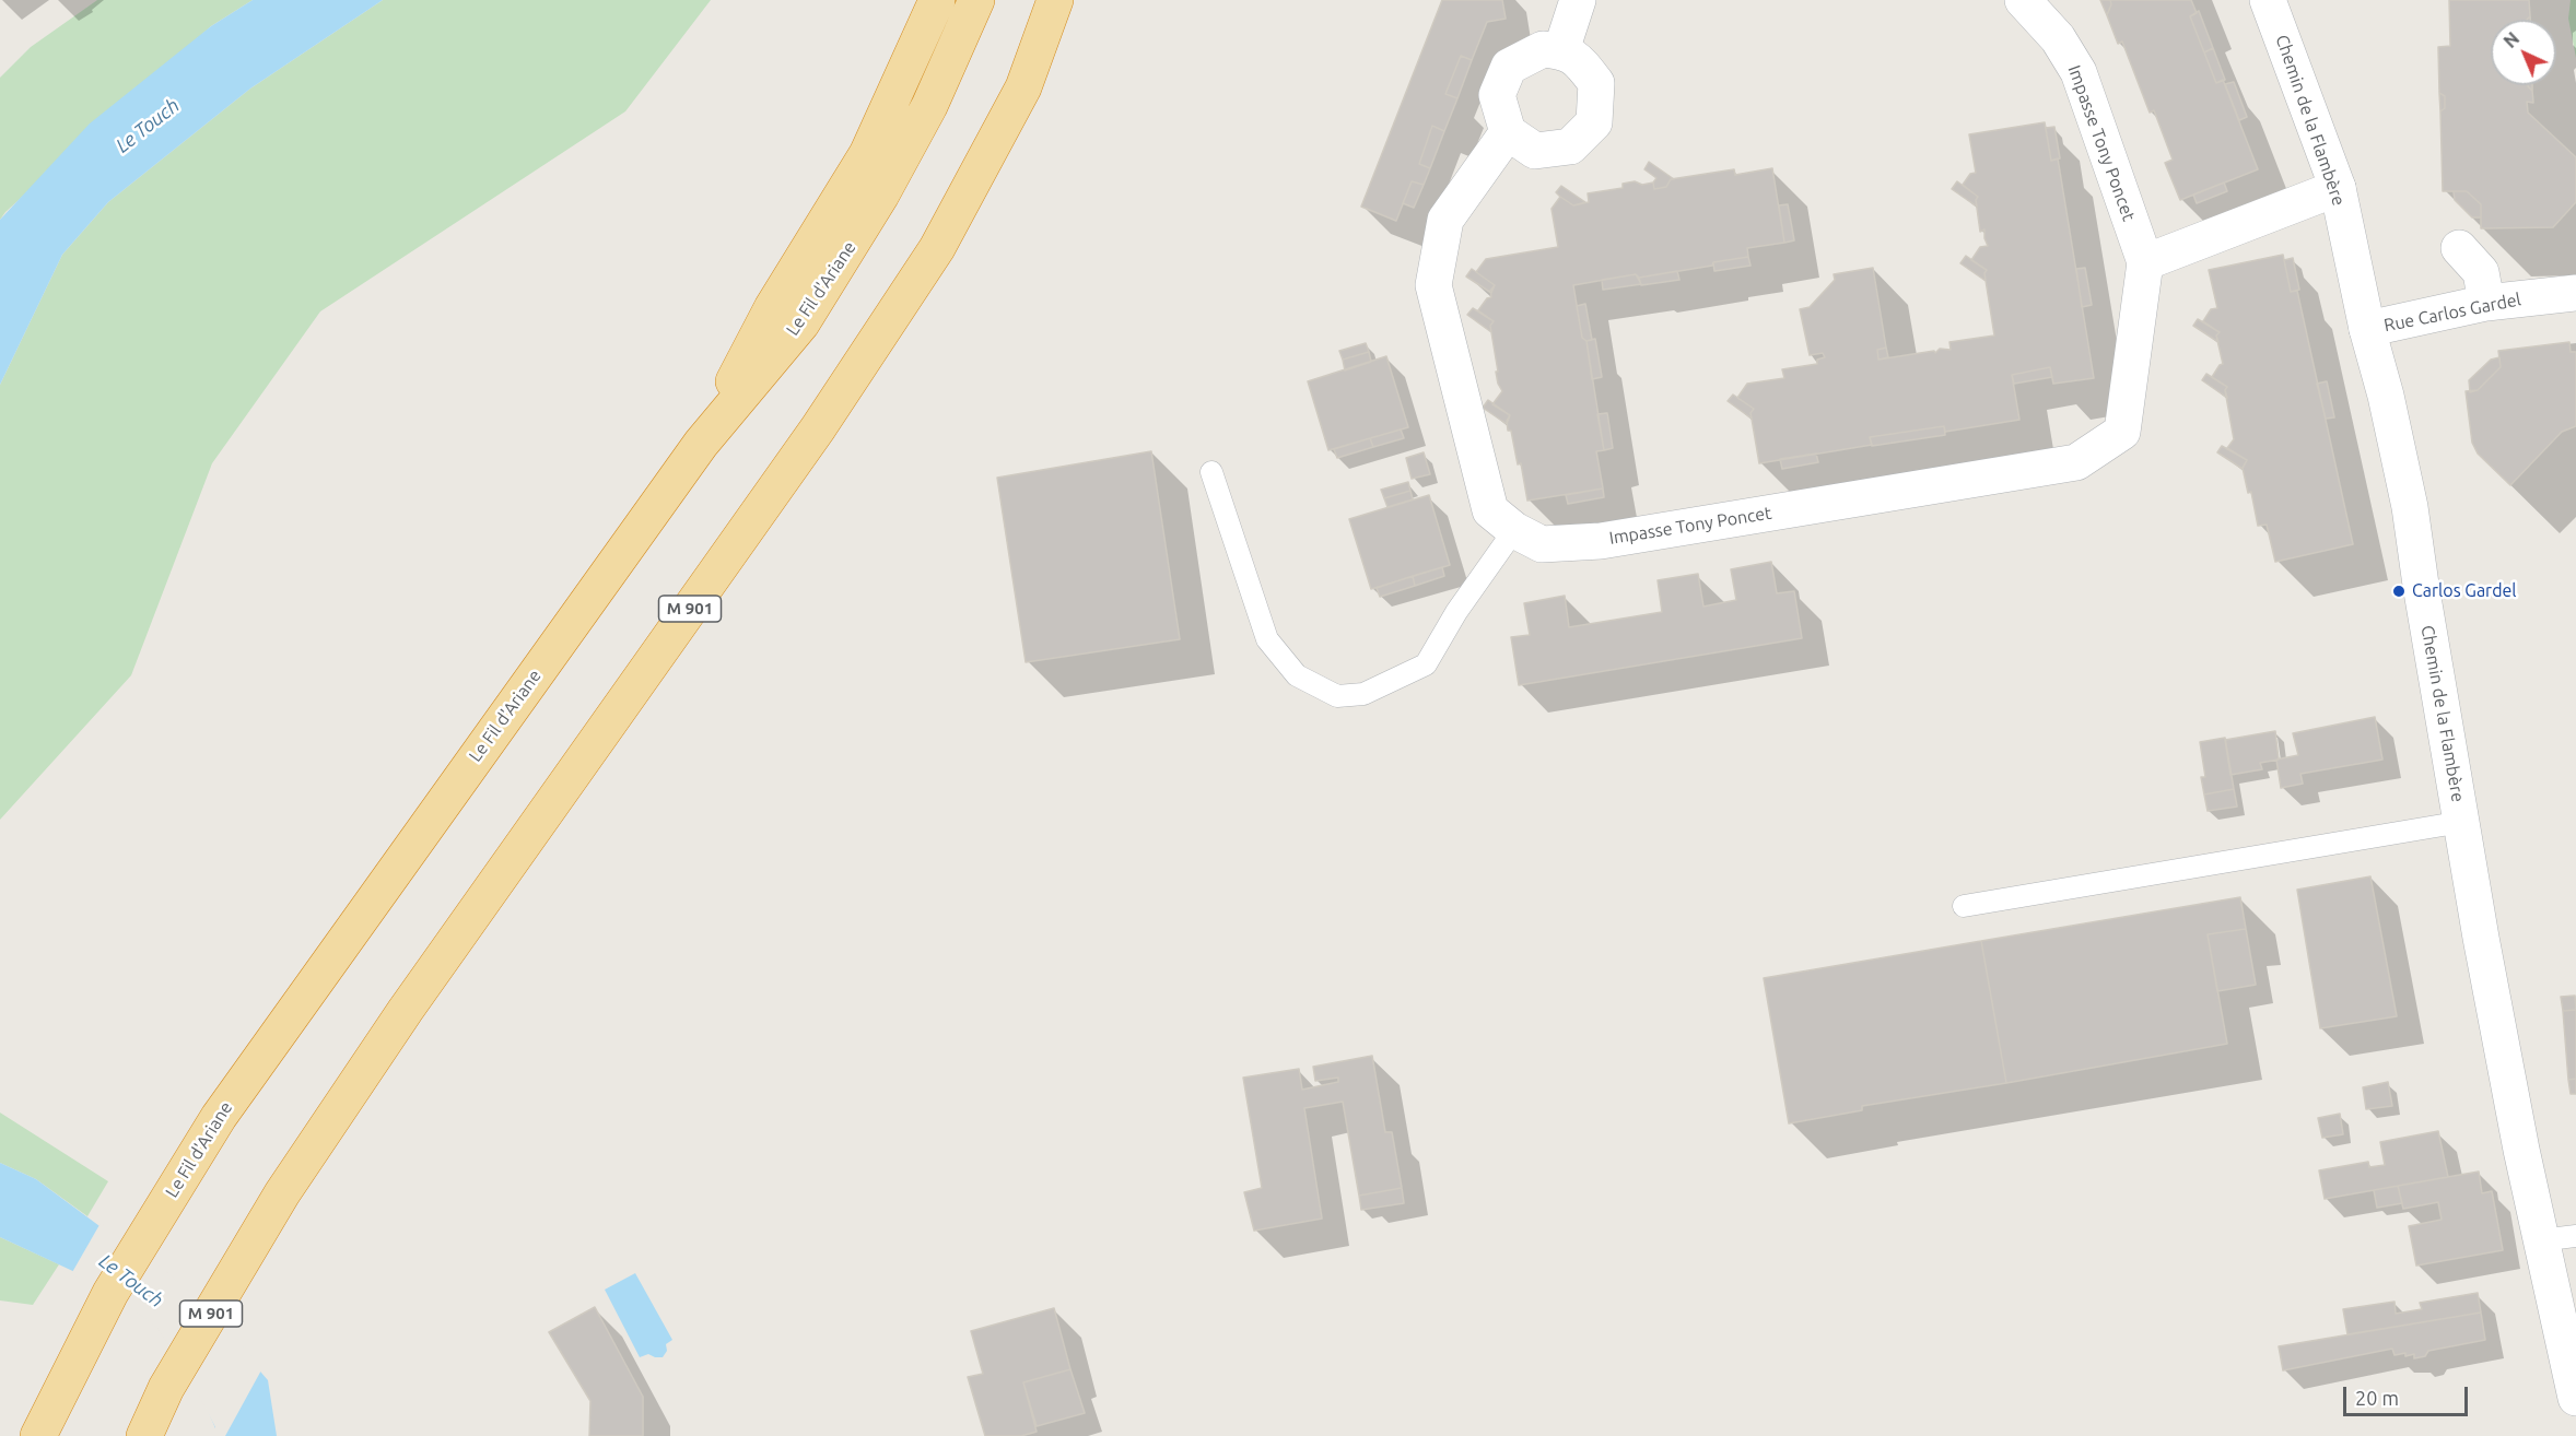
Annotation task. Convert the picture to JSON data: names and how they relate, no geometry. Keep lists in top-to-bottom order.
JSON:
{
  "streets": {
    "highway": ["Le Fil d'Ariane", "M 901"],
    "street": ["Chemin de la Flambère", "Impasse Tony Poncet", "Rue Carlos Gardel"]
  },
  "crossings": [
    ["Chemin de la Flambère", "Rue Carlos Gardel"]
  ],
  "water": ["Le Touch"],
  "places": ["Carlos Gardel"],
  "scale_bar": "20 m",
  "north": "top left"
}
